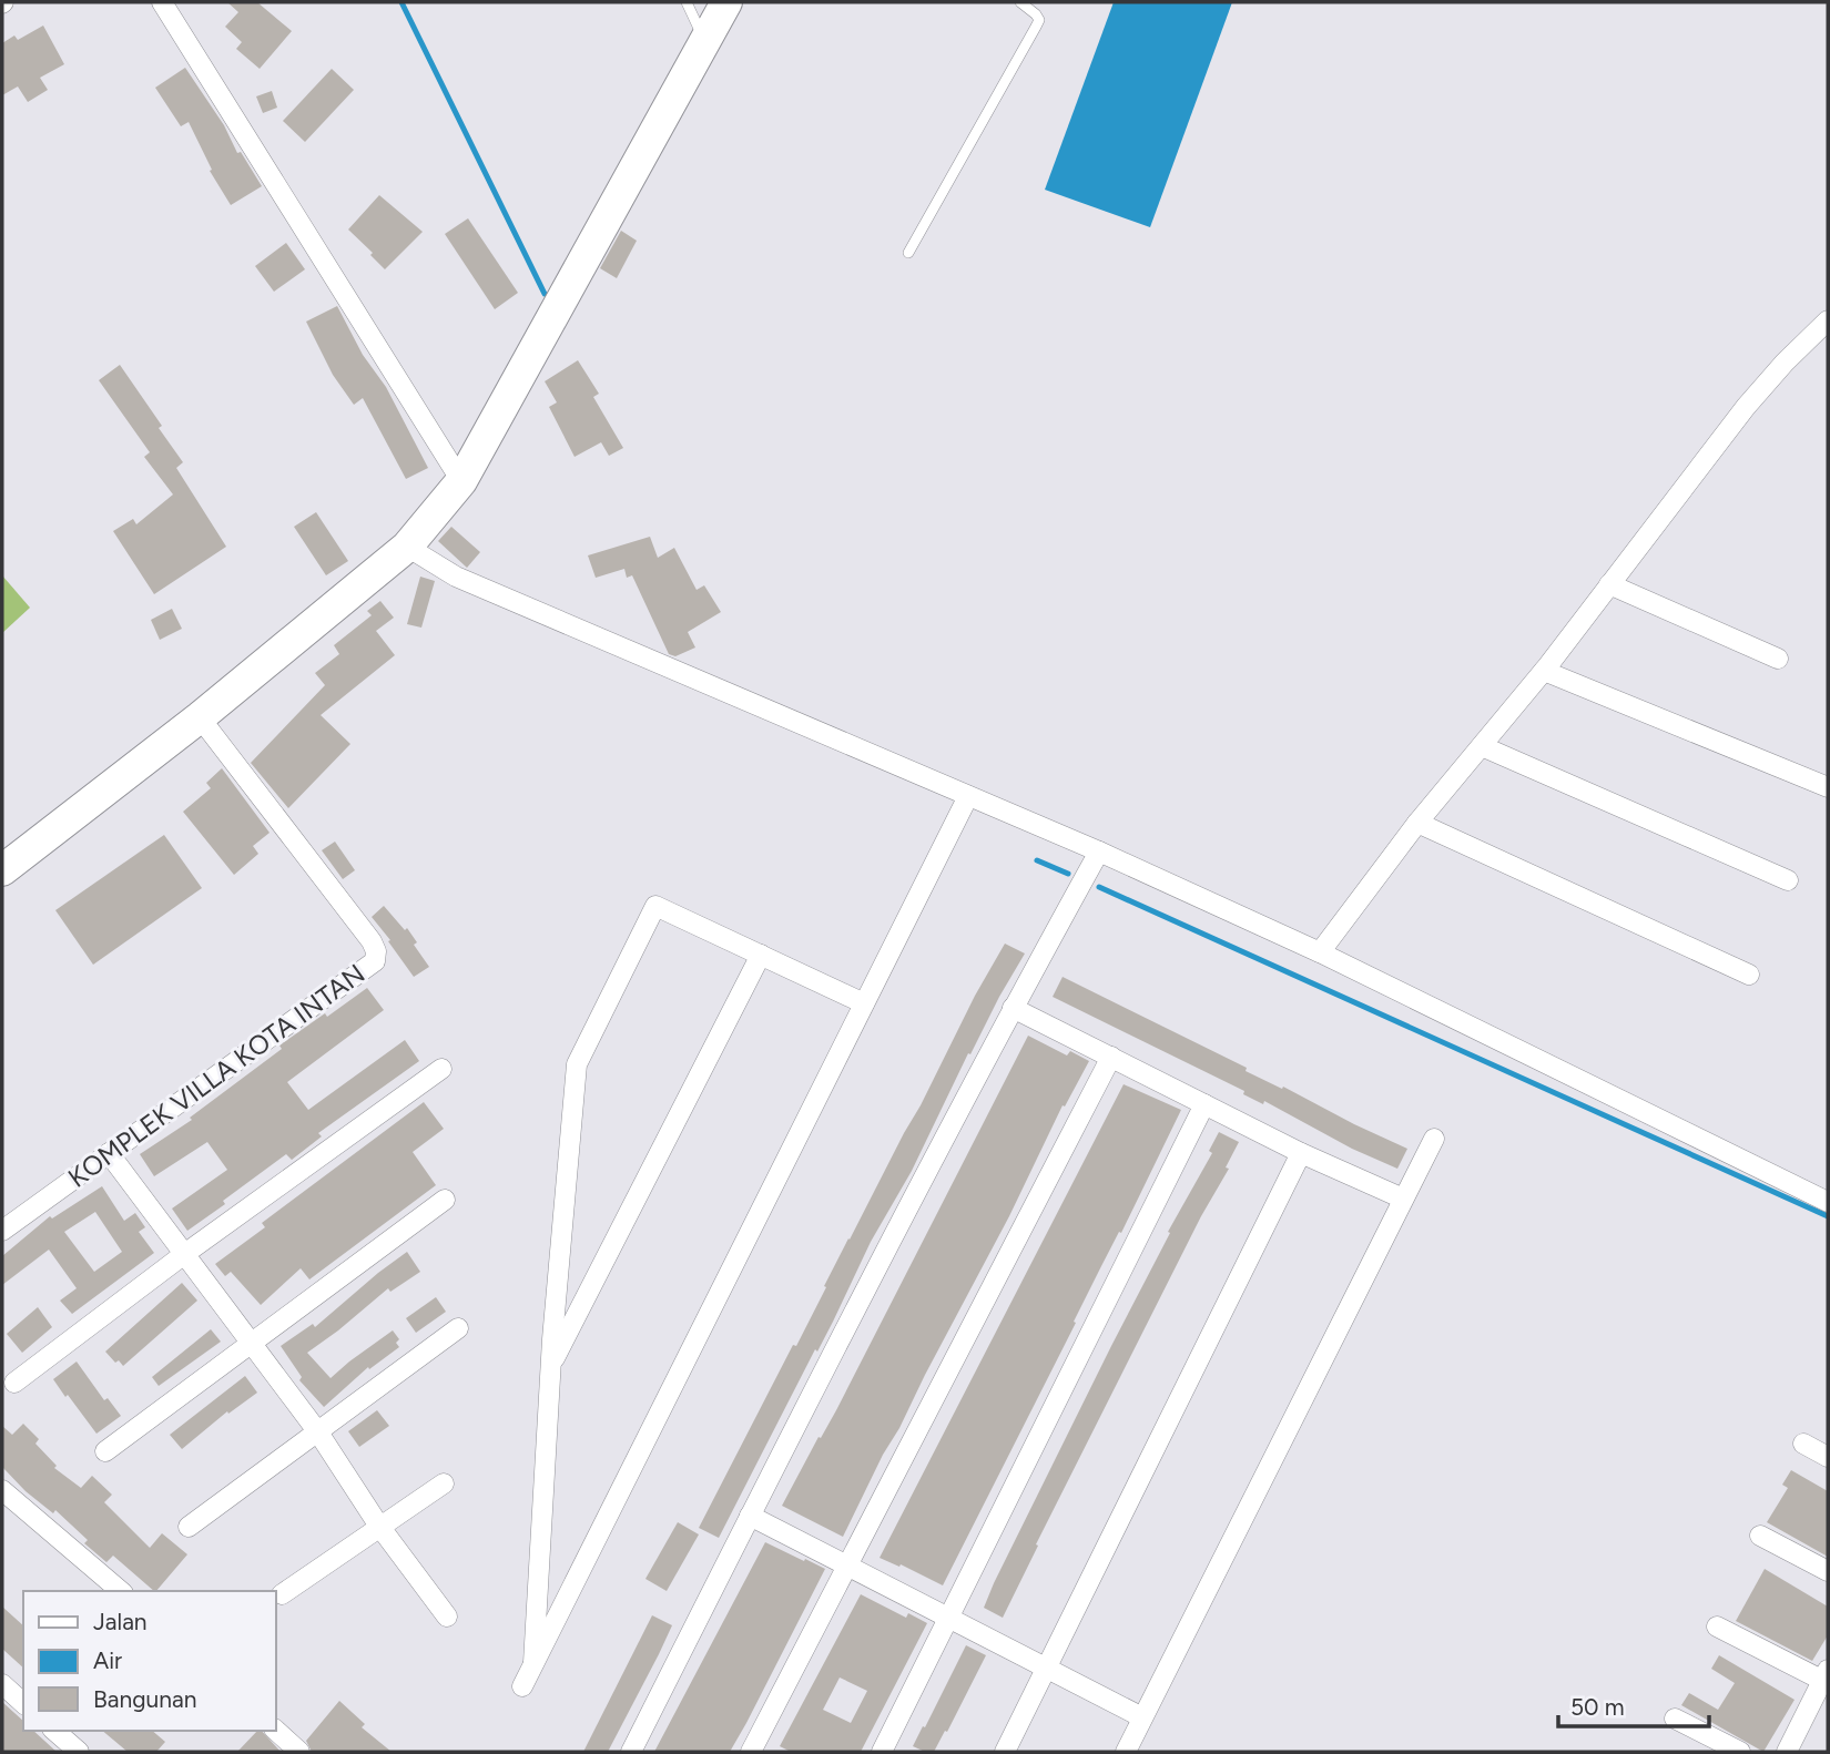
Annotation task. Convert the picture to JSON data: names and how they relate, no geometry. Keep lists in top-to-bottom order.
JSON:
{
  "streets": {
    "street": ["KOMPLEK VILLA KOTA INTAN"]
  },
  "legend": ["Jalan", "Air", "Bangunan"],
  "scale_bar": "50 m"
}
